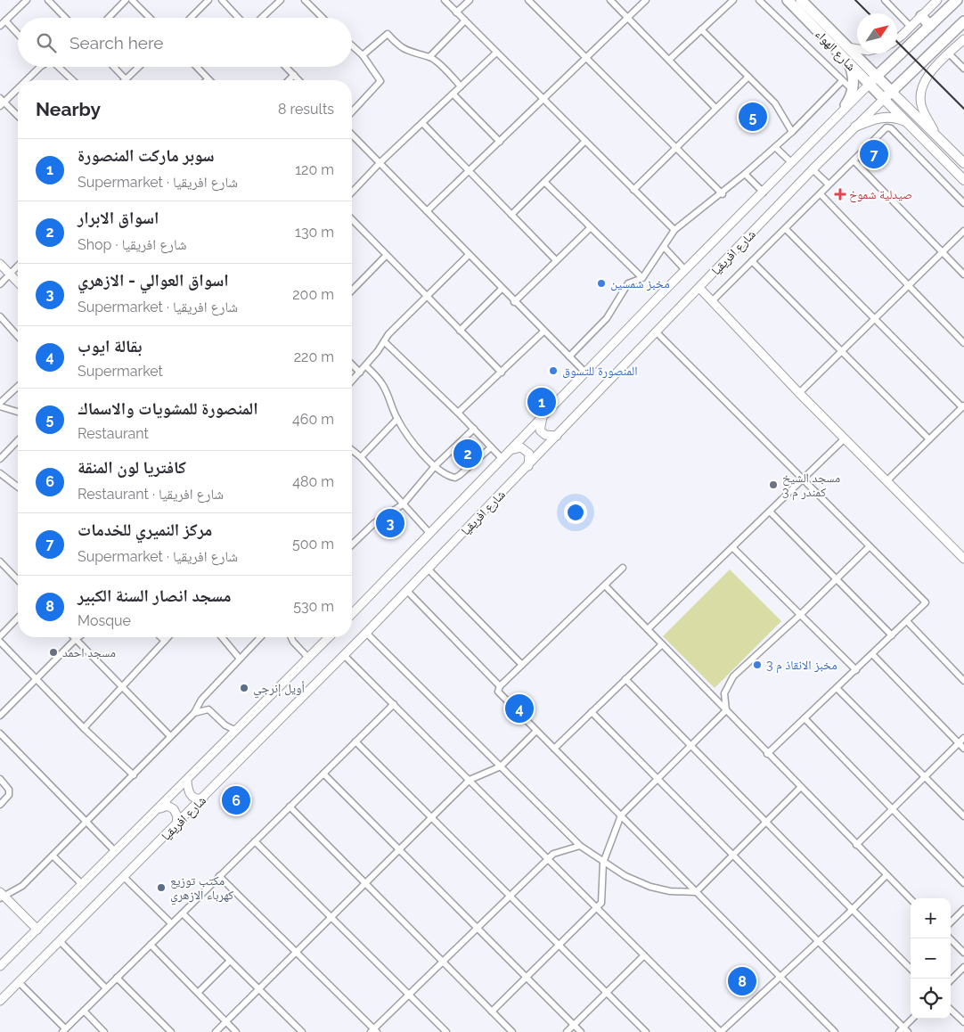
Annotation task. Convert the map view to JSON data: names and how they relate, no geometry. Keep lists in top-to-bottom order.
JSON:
{
  "streets": {
    "highway": ["شارع الهواء", "شارع افريقيا"]
  },
  "crossings": [
    ["شارع الهواء", "شارع افريقيا"]
  ],
  "places": {
    "health": ["صيدلية شموخ"],
    "other": [
      "مخبز شمسين",
      "المنصورة للتسوق",
      "مسجد الشيخ كمندر م 3",
      "مسجد احمد",
      "مخبز الانقاذ م 3",
      "أويل إنرجي",
      "مكتب توزيع كهرباء الازهري"
    ]
  },
  "north": "top right",
  "page": {
    "search": "Search here",
    "heading": ["Nearby", "8 results"],
    "pins": [
      "5",
      "7",
      "1",
      "2",
      "3",
      "4",
      "6",
      "8"
    ],
    "list": [
      {
        "mark": "1",
        "name": "سوبر ماركت المنصورة",
        "note": "Supermarket · شارع افريقيا",
        "value": "120 m"
      },
      {
        "mark": "2",
        "name": "اسواق الابرار",
        "note": "Shop · شارع افريقيا",
        "value": "130 m"
      },
      {
        "mark": "3",
        "name": "اسواق العوالي - الازهري",
        "note": "Supermarket · شارع افريقيا",
        "value": "200 m"
      },
      {
        "mark": "4",
        "name": "بقالة ايوب",
        "note": "Supermarket",
        "value": "220 m"
      },
      {
        "mark": "5",
        "name": "المنصورة للمشويات والاسماك",
        "note": "Restaurant",
        "value": "460 m"
      },
      {
        "mark": "6",
        "name": "كافتريا لون المنقة",
        "note": "Restaurant · شارع افريقيا",
        "value": "480 m"
      },
      {
        "mark": "7",
        "name": "مركز النميري للخدمات",
        "note": "Supermarket · شارع افريقيا",
        "value": "500 m"
      },
      {
        "mark": "8",
        "name": "مسجد انصار السنة الكبير",
        "note": "Mosque",
        "value": "530 m"
      }
    ],
    "map_buttons": ["+", "−"]
  }
}
